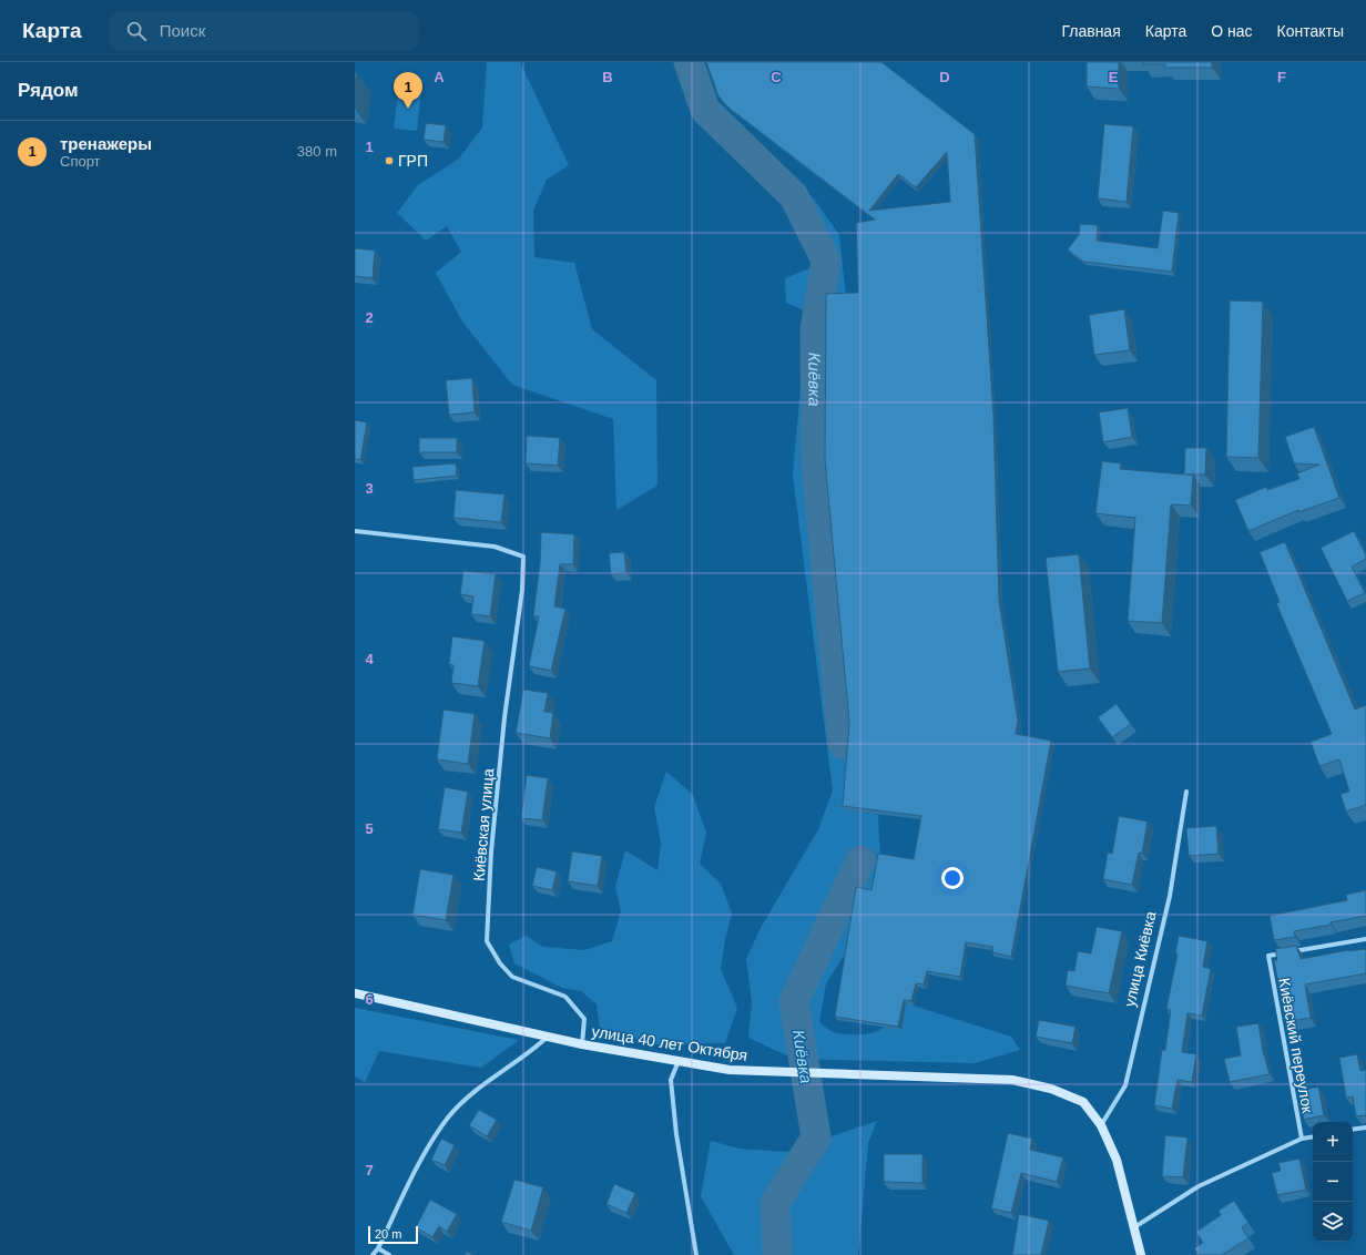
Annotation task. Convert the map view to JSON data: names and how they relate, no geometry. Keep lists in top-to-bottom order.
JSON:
{
  "streets": {
    "main road": ["улица 40 лет Октября"],
    "street": ["Киёвская улица", "улица Киёвка", "Киёвский переулок"]
  },
  "crossings": [
    ["Киёвская улица", "улица 40 лет Октября"],
    ["улица Киёвка", "улица 40 лет Октября"]
  ],
  "water": ["Киёвка"],
  "places": ["ГРП"],
  "scale_bar": "20 m",
  "page": {
    "header": "Карта",
    "search": "Поиск",
    "nav": [
      "Главная",
      "Карта",
      "О нас",
      "Контакты"
    ],
    "heading": "Рядом",
    "pins": "1",
    "list": [
      {
        "mark": "1",
        "name": "тренажеры",
        "note": "Спорт",
        "value": "380 m"
      }
    ],
    "map_buttons": ["+", "−"],
    "scale": "20 m"
  },
  "grid": {
    "columns": [
      "A",
      "B",
      "C",
      "D",
      "E",
      "F"
    ],
    "rows": [
      "1",
      "2",
      "3",
      "4",
      "5",
      "6",
      "7"
    ]
  }
}
